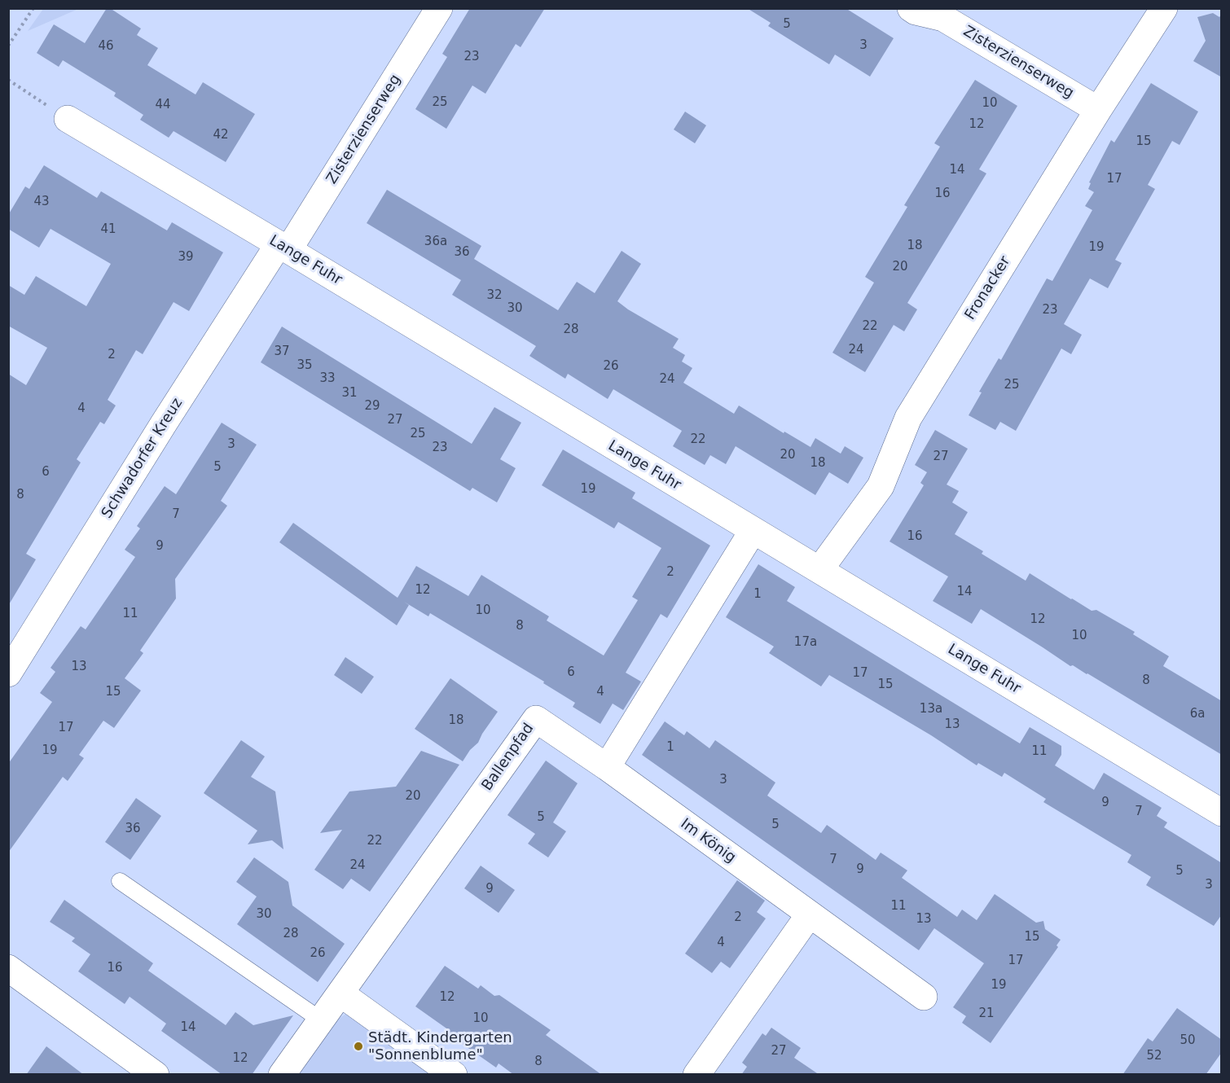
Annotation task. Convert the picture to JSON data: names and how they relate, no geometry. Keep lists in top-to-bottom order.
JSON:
{
  "streets": {
    "street": [
      "Zisterzienserweg",
      "Lange Fuhr",
      "Fronacker",
      "Schwadorfer Kreuz",
      "Ballenpfad",
      "Im König"
    ]
  },
  "crossings": [
    ["Zisterzienserweg", "Lange Fuhr"],
    ["Zisterzienserweg", "Fronacker"],
    ["Zisterzienserweg", "Schwadorfer Kreuz"],
    ["Lange Fuhr", "Fronacker"],
    ["Lange Fuhr", "Schwadorfer Kreuz"],
    ["Ballenpfad", "Im König"]
  ],
  "places": ["Städt. Kindergarten \"Sonnenblume\""],
  "house_numbers": [
    "5",
    "3",
    "46",
    "23",
    "25",
    "10",
    "44",
    "12",
    "42",
    "15",
    "14",
    "17",
    "16",
    "43",
    "41",
    "36a",
    "18",
    "19",
    "36",
    "39",
    "20",
    "32",
    "30",
    "23",
    "22",
    "28",
    "24",
    "37",
    "2",
    "35",
    "26",
    "33",
    "24",
    "25",
    "31",
    "29",
    "4",
    "27",
    "25",
    "22",
    "3",
    "23",
    "20",
    "27",
    "18",
    "5",
    "6",
    "19",
    "8",
    "7",
    "16",
    "9",
    "2",
    "12",
    "14",
    "1",
    "10",
    "11",
    "12",
    "8",
    "10",
    "17a",
    "13",
    "6",
    "17",
    "8",
    "15",
    "15",
    "4",
    "13a",
    "6a",
    "18",
    "13",
    "17",
    "1",
    "19",
    "11",
    "3",
    "20",
    "9",
    "7",
    "5",
    "5",
    "36",
    "22",
    "7",
    "24",
    "9",
    "5",
    "3",
    "9",
    "11",
    "30",
    "2",
    "13",
    "28",
    "15",
    "4",
    "26",
    "17",
    "16",
    "19",
    "12",
    "21",
    "10",
    "14",
    "50",
    "27",
    "52",
    "12",
    "8"
  ]
}
